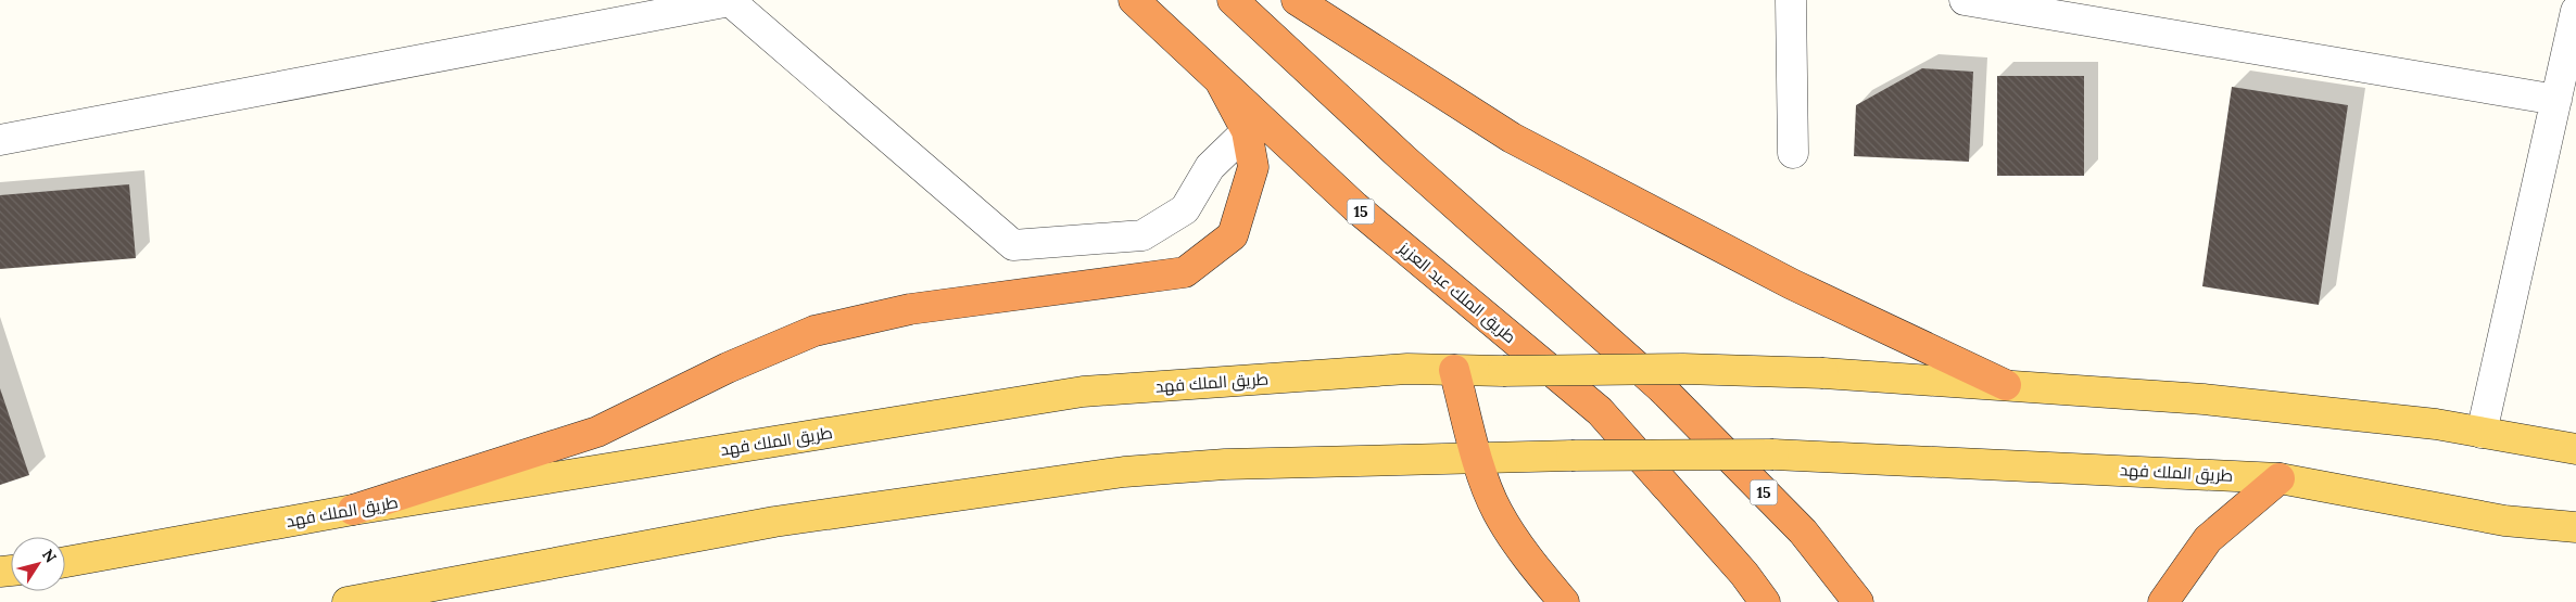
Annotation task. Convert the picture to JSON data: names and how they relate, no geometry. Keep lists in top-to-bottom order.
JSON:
{
  "streets": {
    "highway": ["15", "طريق الملك عبد العزيز"],
    "main road": ["طريق الملك فهد"]
  },
  "north": "top right"
}
